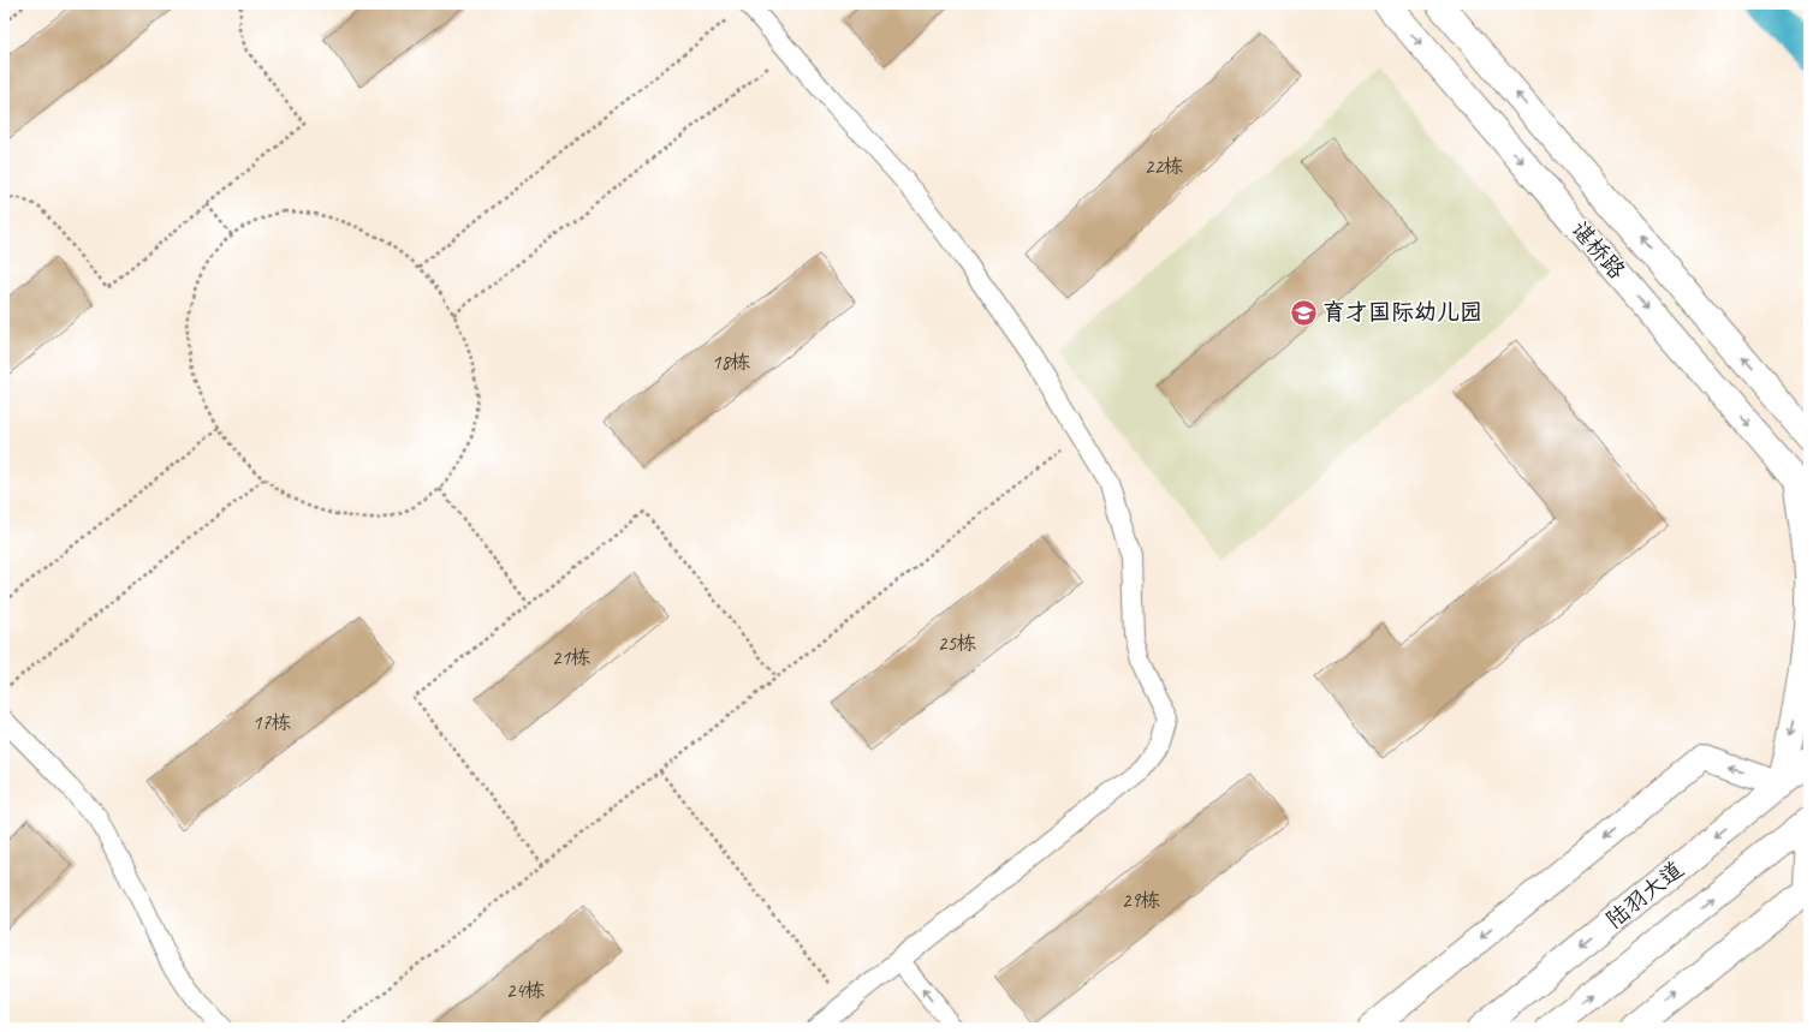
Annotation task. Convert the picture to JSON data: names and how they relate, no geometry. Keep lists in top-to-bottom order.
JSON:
{
  "streets": {
    "main road": ["谌桥路", "陆羽大道"]
  },
  "places": {
    "school or university": ["育才国际幼儿园"]
  },
  "house_numbers": [
    "22栋",
    "18栋",
    "25栋",
    "21栋",
    "17栋",
    "29栋",
    "24栋"
  ]
}
